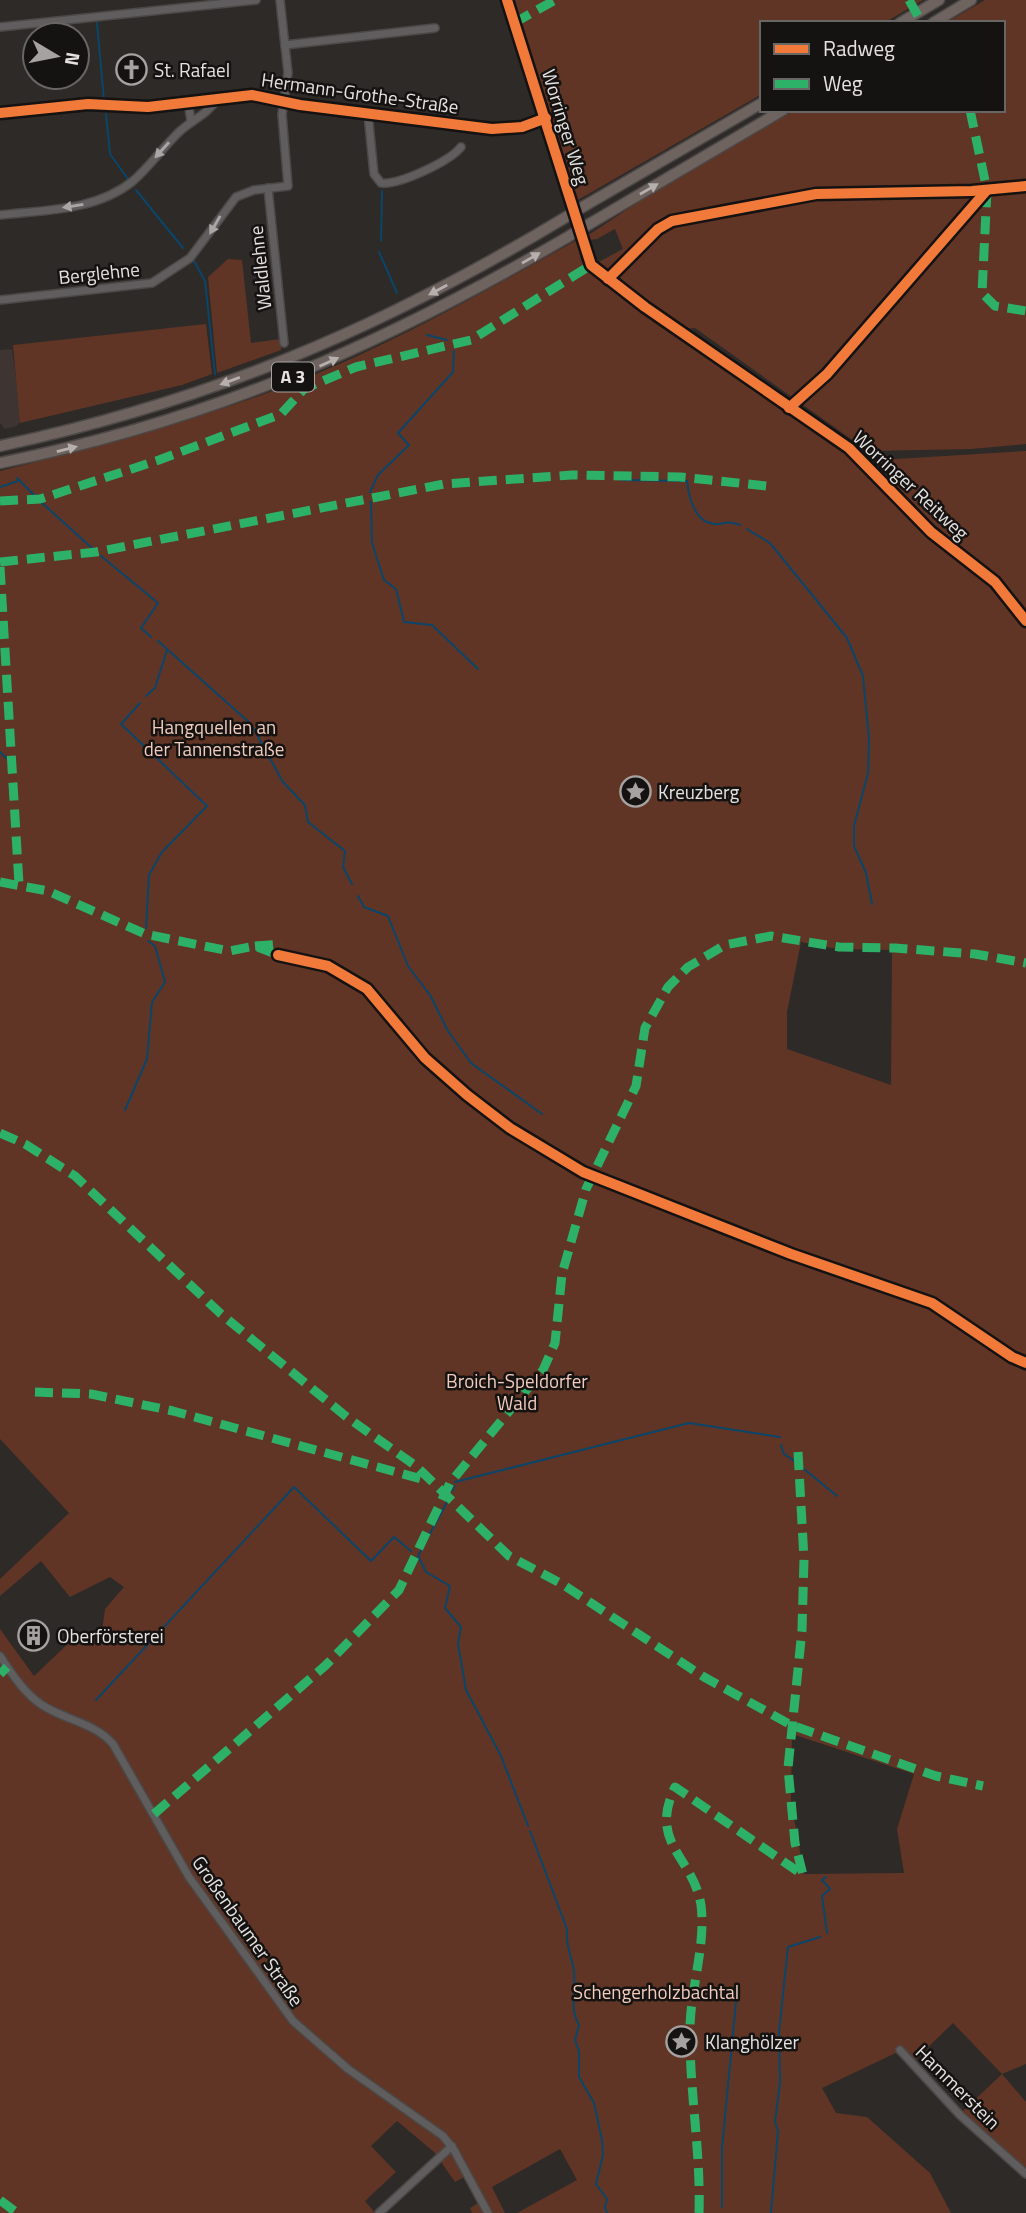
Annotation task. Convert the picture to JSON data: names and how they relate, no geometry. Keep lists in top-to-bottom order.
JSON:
{
  "streets": {
    "highway": ["A 3"],
    "street": [
      "Hermann-Grothe-Straße",
      "Worringer Weg",
      "Waldlehne",
      "Berglehne",
      "Worringer Reitweg",
      "Großenbaumer Straße",
      "Hammerstein"
    ]
  },
  "crossings": [
    ["Hermann-Grothe-Straße", "Worringer Weg"],
    ["Hermann-Grothe-Straße", "Berglehne"],
    ["Worringer Weg", "Worringer Reitweg"],
    ["Waldlehne", "Berglehne"]
  ],
  "one_way": ["Berglehne"],
  "parks": ["Hangquellen an der Tannenstraße", "Broich-Speldorfer Wald", "Schengerholzbachtal"],
  "places": {
    "church": ["St. Rafael"],
    "place": ["Kreuzberg", "Klanghölzer"],
    "building": ["Oberförsterei"]
  },
  "legend": ["Radweg", "Weg"],
  "north": "right"
}
